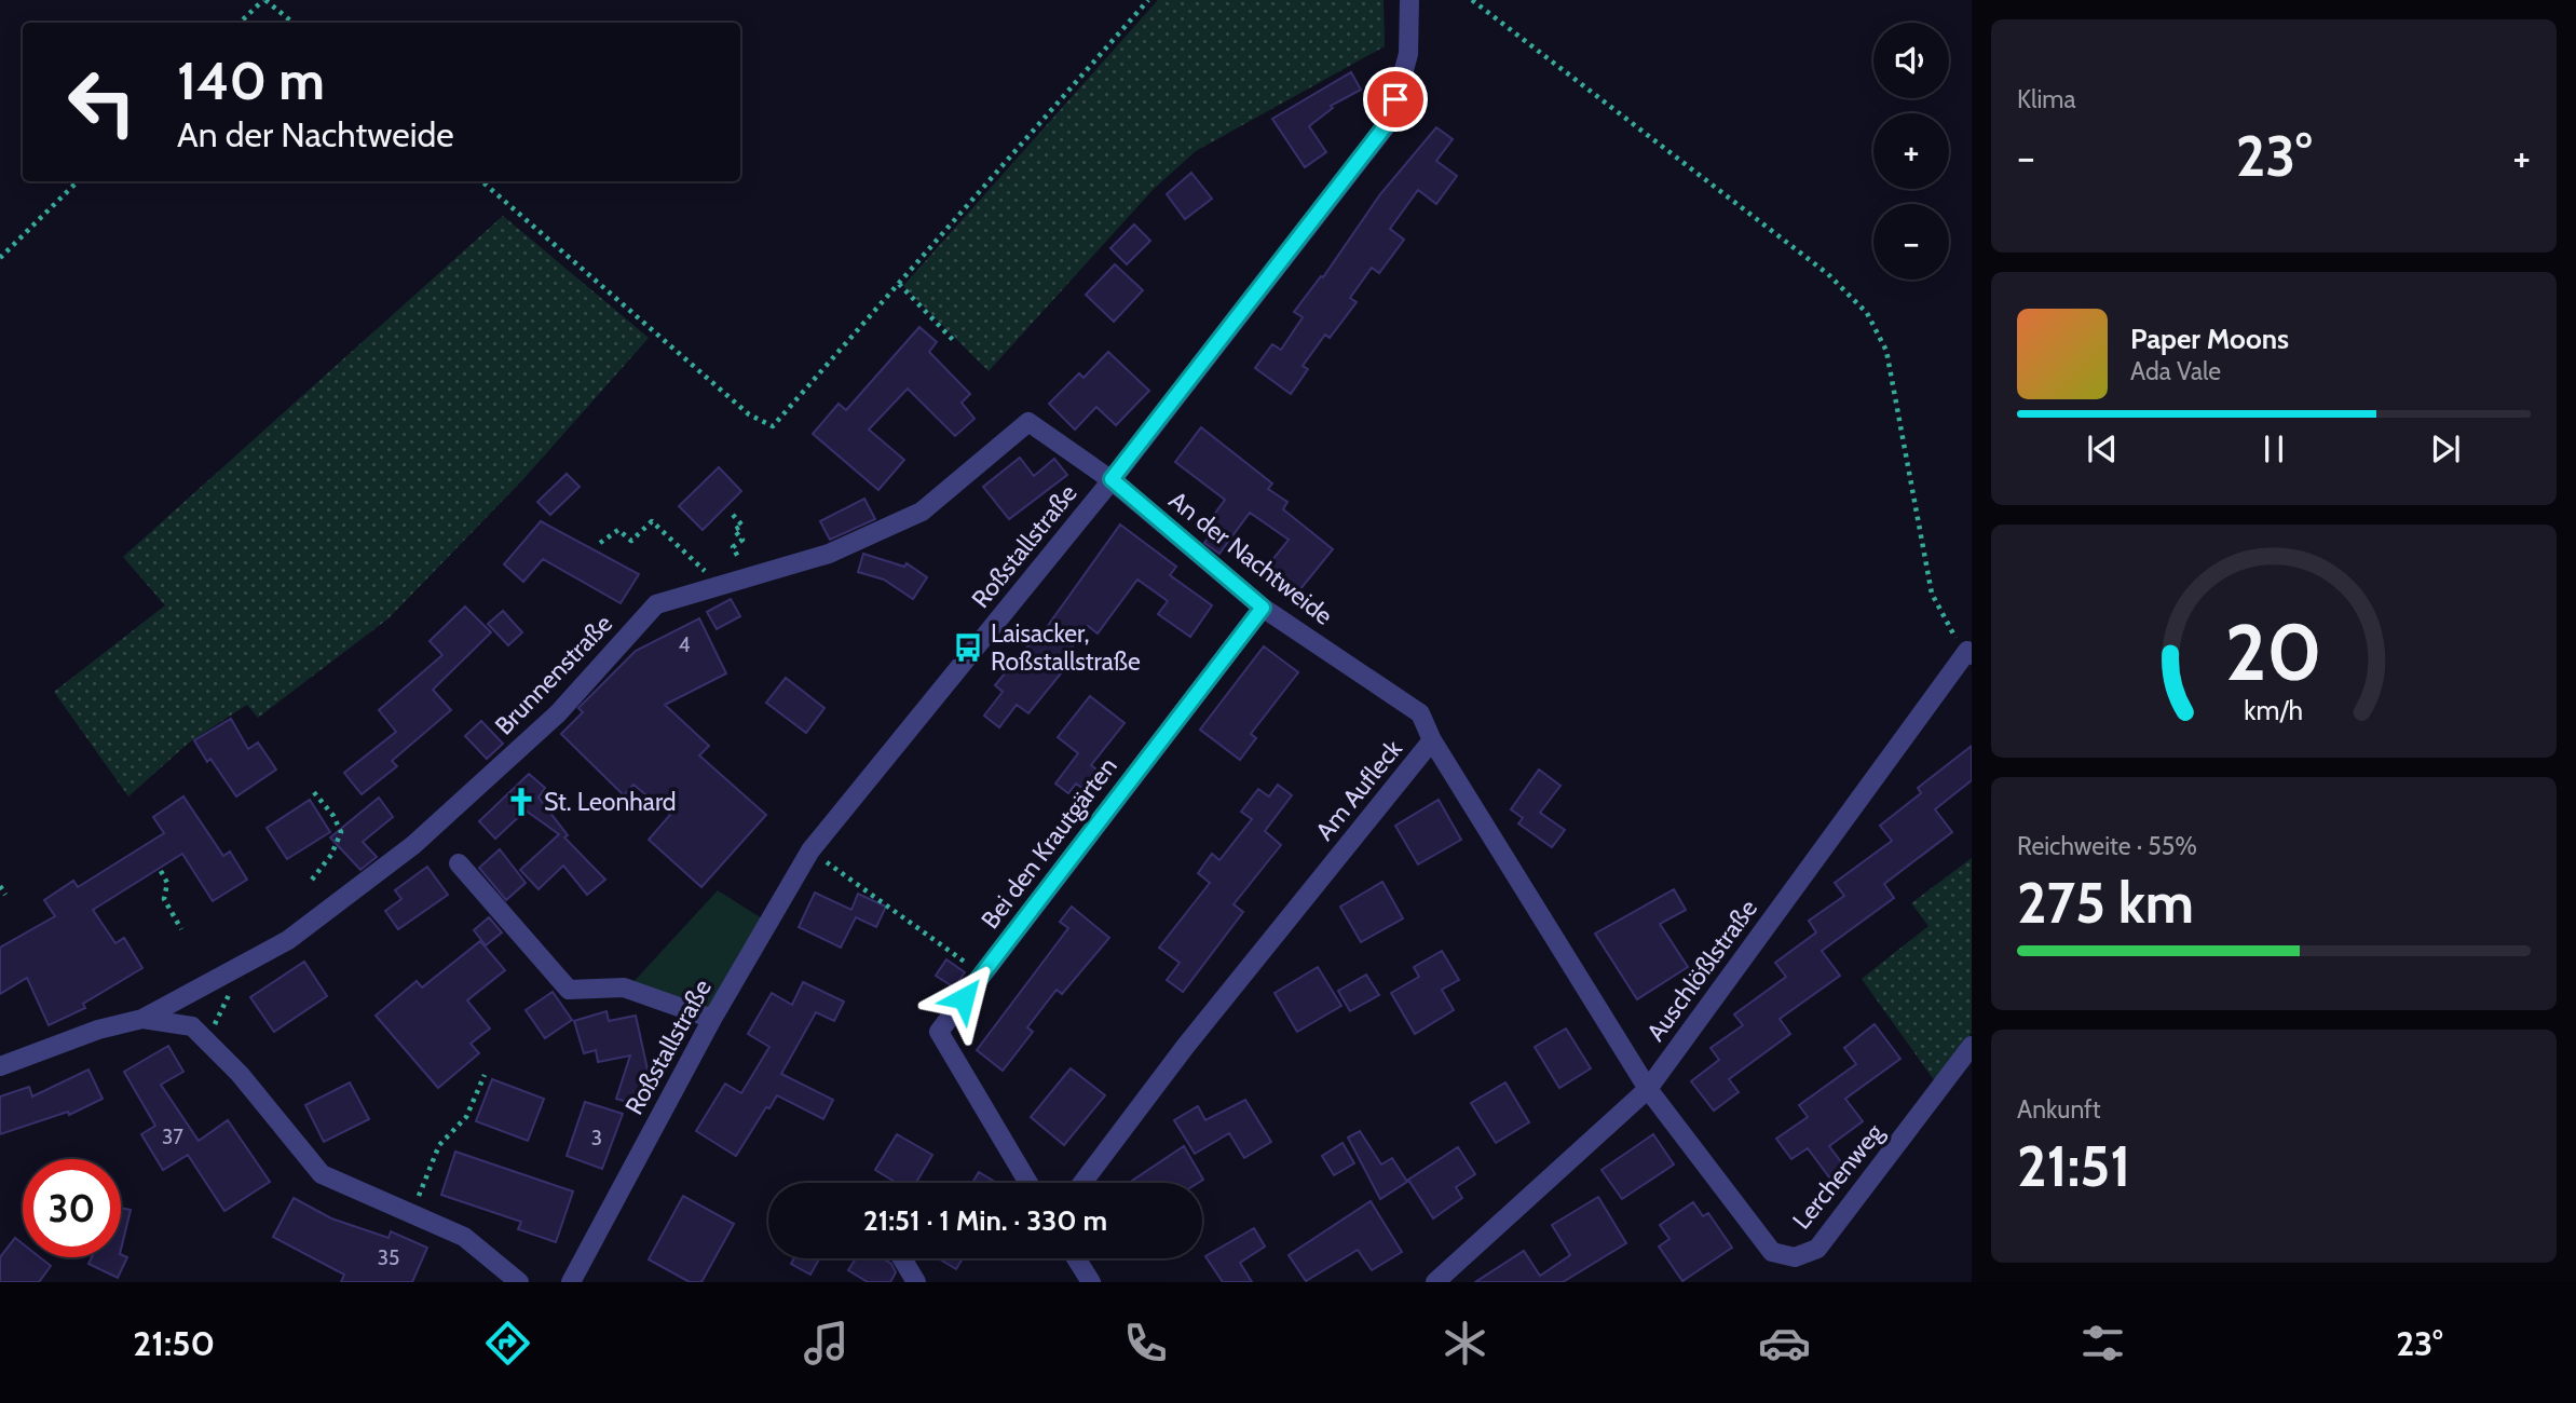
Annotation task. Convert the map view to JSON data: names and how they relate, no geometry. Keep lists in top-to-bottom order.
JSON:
{
  "streets": {
    "street": [
      "Roßstallstraße",
      "An der Nachtweide",
      "Brunnenstraße",
      "Am Aufleck",
      "Bei den Krautgärten",
      "Auschlößlstraße",
      "Lerchenweg"
    ]
  },
  "crossings": [
    ["Roßstallstraße", "An der Nachtweide"],
    ["An der Nachtweide", "Brunnenstraße"],
    ["An der Nachtweide", "Am Aufleck"],
    ["An der Nachtweide", "Bei den Krautgärten"],
    ["Am Aufleck", "Auschlößlstraße"],
    ["Am Aufleck", "Lerchenweg"],
    ["Auschlößlstraße", "Lerchenweg"]
  ],
  "places": {
    "bus stop": ["Laisacker, Roßstallstraße"],
    "church": ["St. Leonhard"]
  },
  "house_numbers": [
    "4",
    "37",
    "3",
    "35"
  ],
  "page": {
    "tile": [
      "Klima",
      ["Reichweite · 55%", "275 km"],
      ["Ankunft", "21:51"]
    ],
    "map_buttons": ["+", "−"],
    "turn": ["140 m", "An der Nachtweide"],
    "heat": ["−", "23°", "+"],
    "song": ["Paper Moons", "Ada Vale"],
    "limit": "30",
    "trip": "21:51 · 1 Min. · 330 m",
    "tabs": ["21:50", "23°"],
    "gauge": ["20", "km/h"]
  }
}
